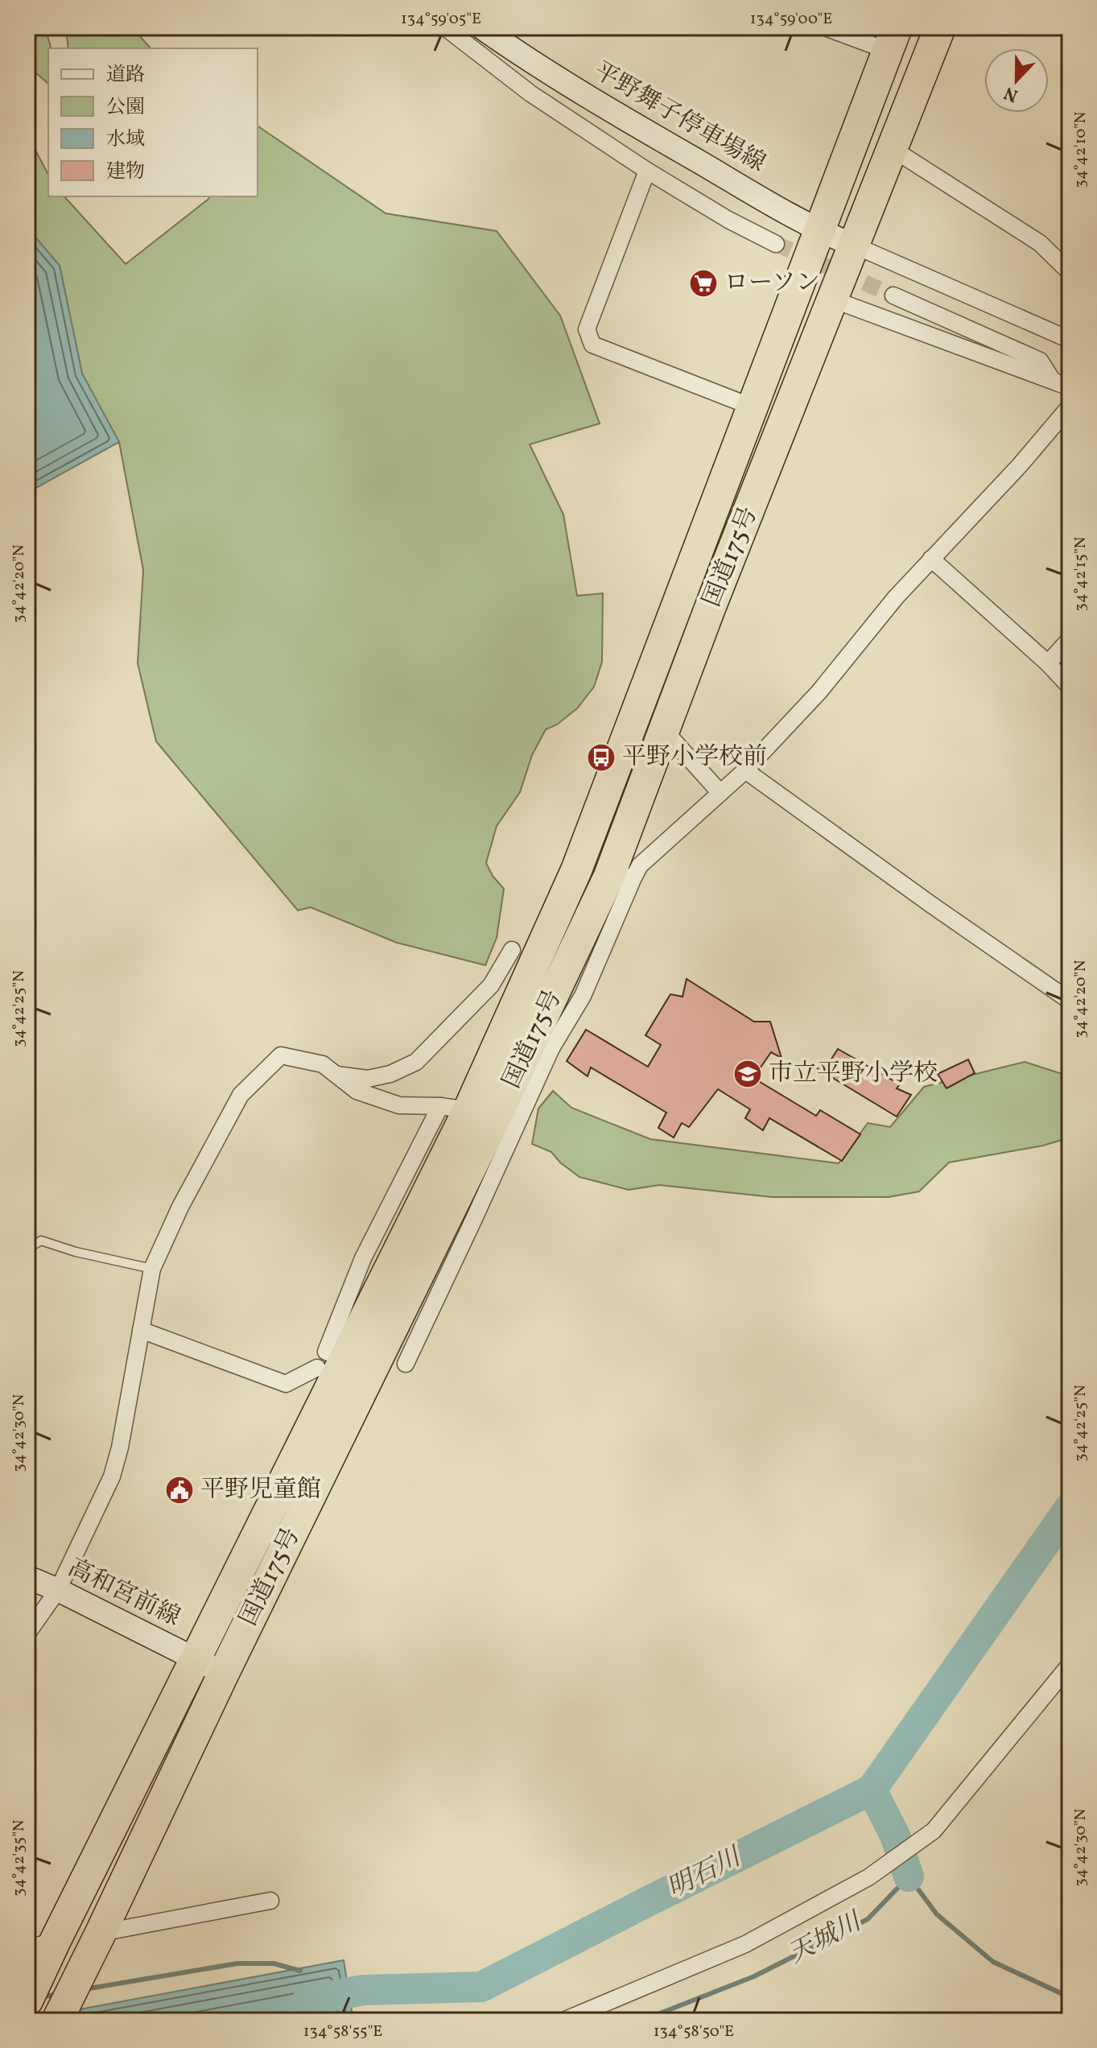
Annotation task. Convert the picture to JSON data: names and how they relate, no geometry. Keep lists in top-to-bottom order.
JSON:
{
  "streets": {
    "highway": ["国道175号"],
    "main road": ["平野舞子停車場線", "高和宮前線"]
  },
  "crossings": [
    ["平野舞子停車場線", "国道175号"],
    ["国道175号", "高和宮前線"]
  ],
  "water": ["明石川", "天城川"],
  "places": {
    "supermarket": ["ローソン"],
    "bus stop": ["平野小学校前"],
    "school or university": ["市立平野小学校"],
    "public building": ["平野児童館"]
  },
  "legend": [
    "道路",
    "公園",
    "水域",
    "建物"
  ],
  "north": "bottom",
  "coordinates": [
    "134°59'05\"E",
    "134°59'00\"E",
    "34°42'10\"N",
    "34°42'15\"N",
    "34°42'20\"N",
    "34°42'25\"N",
    "34°42'30\"N",
    "34°42'35\"N",
    "134°58'55\"E",
    "134°58'50\"E"
  ]
}
